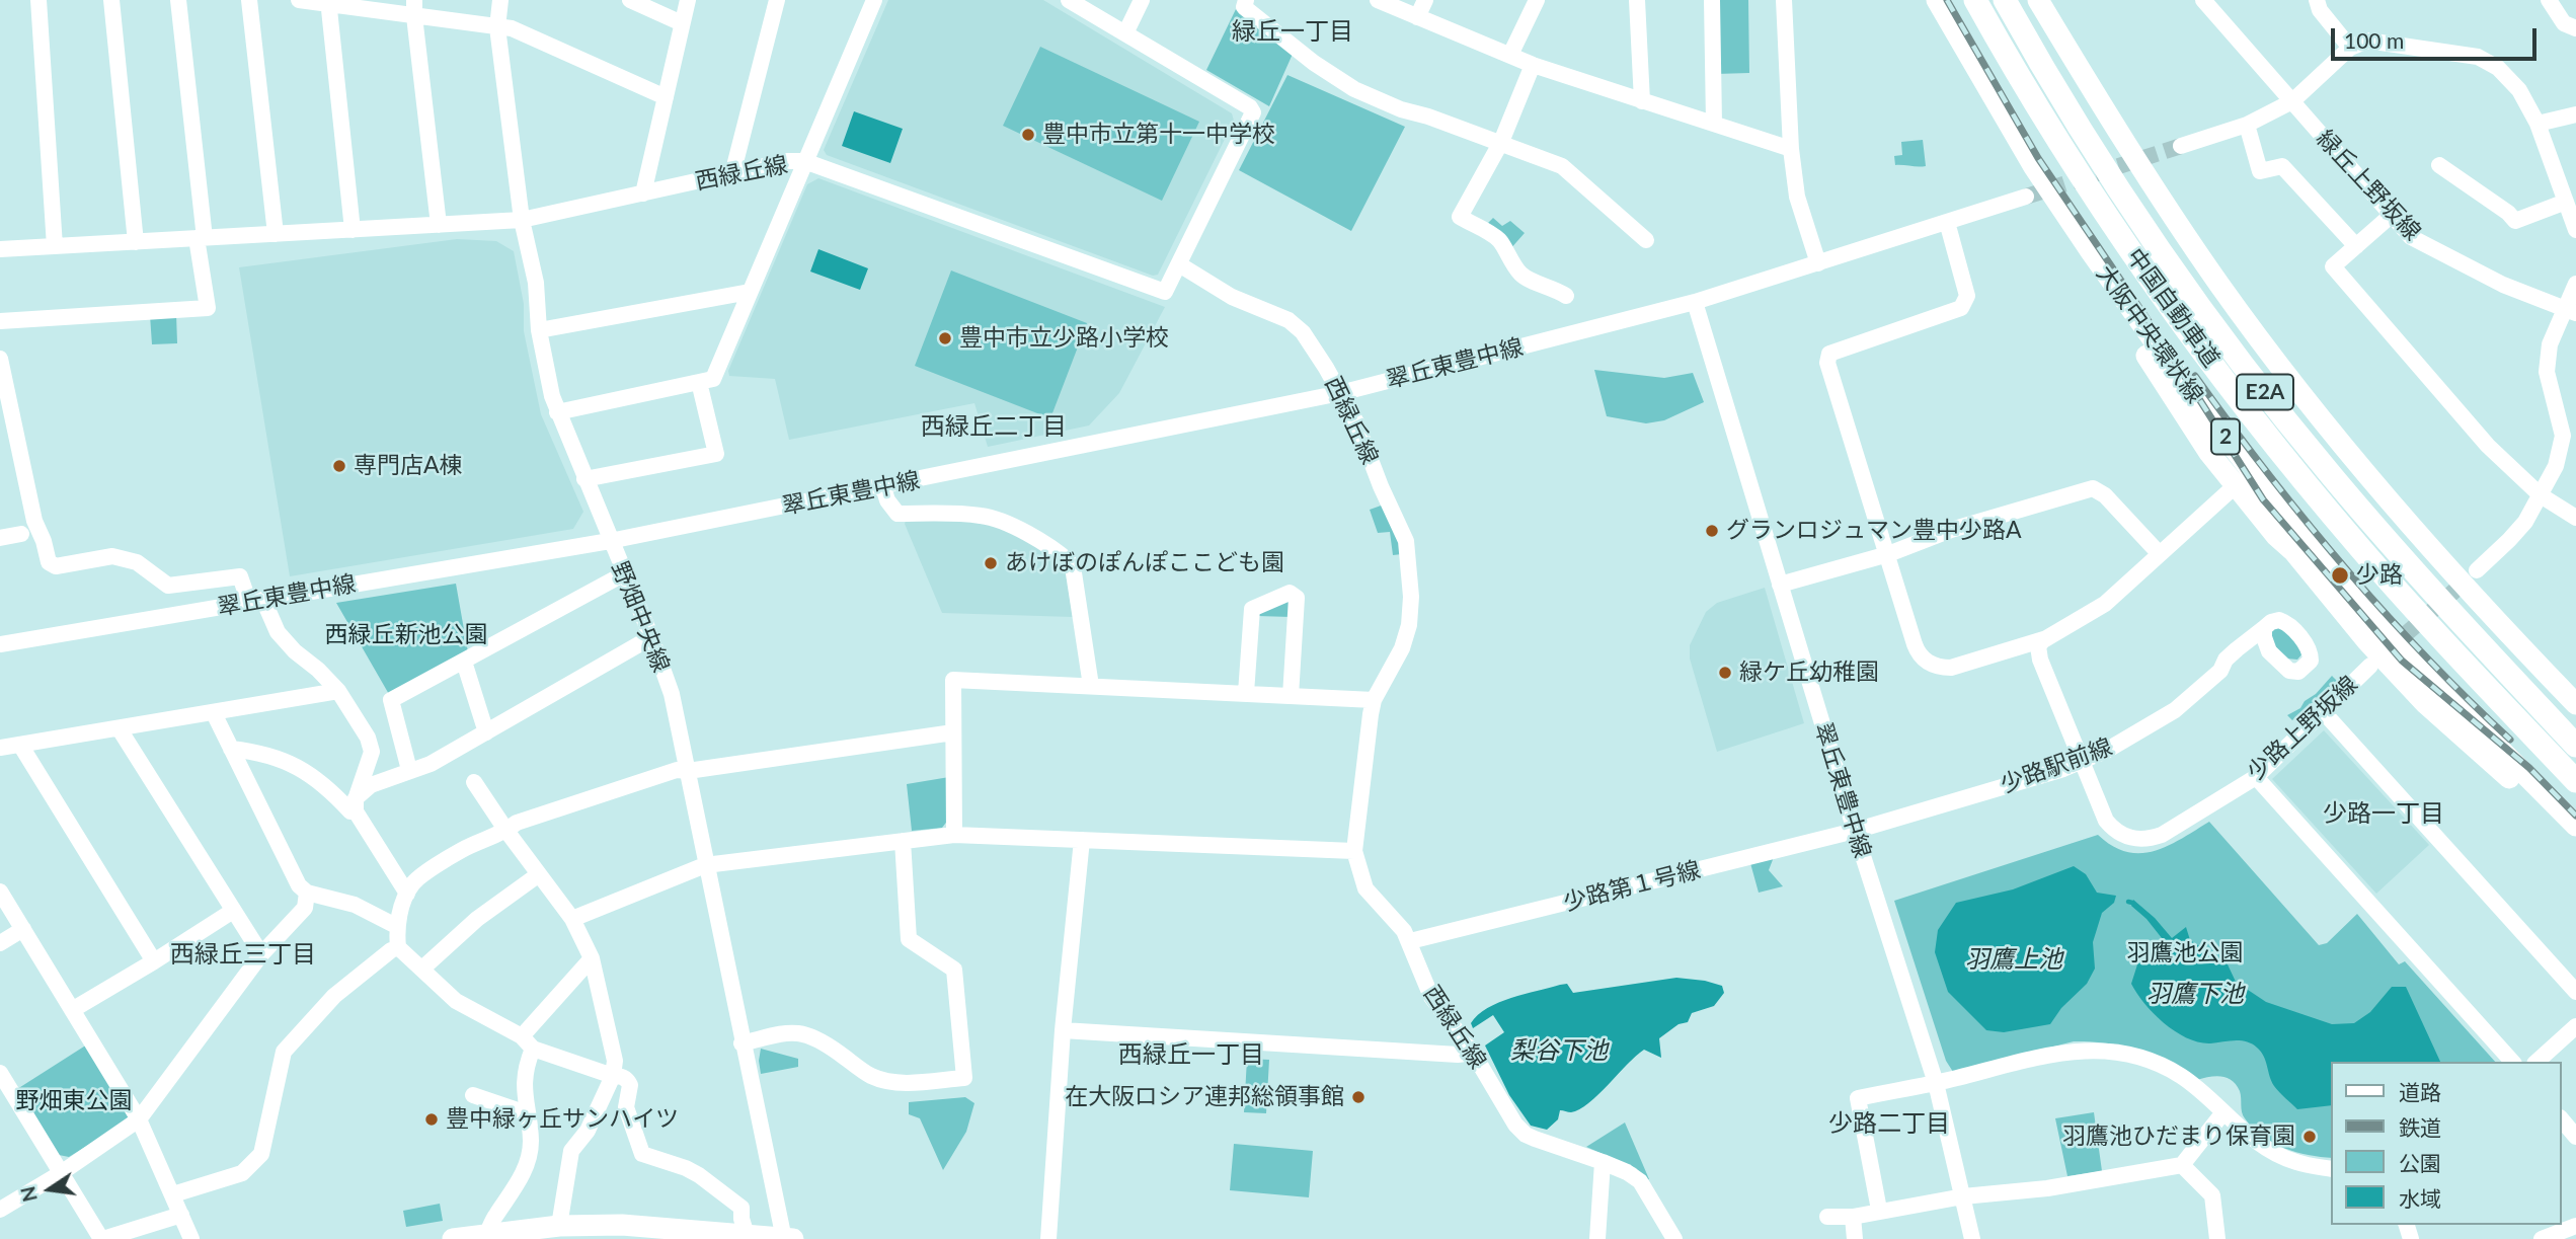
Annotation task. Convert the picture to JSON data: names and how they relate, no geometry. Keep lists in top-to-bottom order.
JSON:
{
  "streets": {
    "highway": ["中国自動車道", "E2A"],
    "main road": ["大阪中央環状線", "2"],
    "street": [
      "西緑丘線",
      "緑丘上野坂線",
      "翠丘東豊中線",
      "野畑中央線",
      "少路上野坂線",
      "少路駅前線",
      "少路第１号線"
    ]
  },
  "crossings": [
    ["西緑丘線", "翠丘東豊中線"],
    ["西緑丘線", "野畑中央線"],
    ["西緑丘線", "少路第１号線"],
    ["翠丘東豊中線", "野畑中央線"],
    ["翠丘東豊中線", "少路駅前線"],
    ["翠丘東豊中線", "少路第１号線"],
    ["少路上野坂線", "少路駅前線"],
    ["少路駅前線", "少路第１号線"]
  ],
  "districts": [
    "緑丘一丁目",
    "西緑丘二丁目",
    "少路一丁目",
    "西緑丘三丁目",
    "西緑丘一丁目",
    "少路二丁目"
  ],
  "water": ["羽鷹上池", "羽鷹下池", "梨谷下池"],
  "parks": ["西緑丘新池公園", "羽鷹池公園", "野畑東公園"],
  "places": [
    "豊中市立第十一中学校",
    "豊中市立少路小学校",
    "専門店A棟",
    "グランロジュマン豊中少路A",
    "あけぼのぽんぽここども園",
    "少路",
    "緑ケ丘幼稚園",
    "在大阪ロシア連邦総領事館",
    "豊中緑ヶ丘サンハイツ",
    "羽鷹池ひだまり保育園"
  ],
  "legend": [
    "道路",
    "鉄道",
    "公園",
    "水域"
  ],
  "scale_bar": "100 m",
  "north": "left"
}
